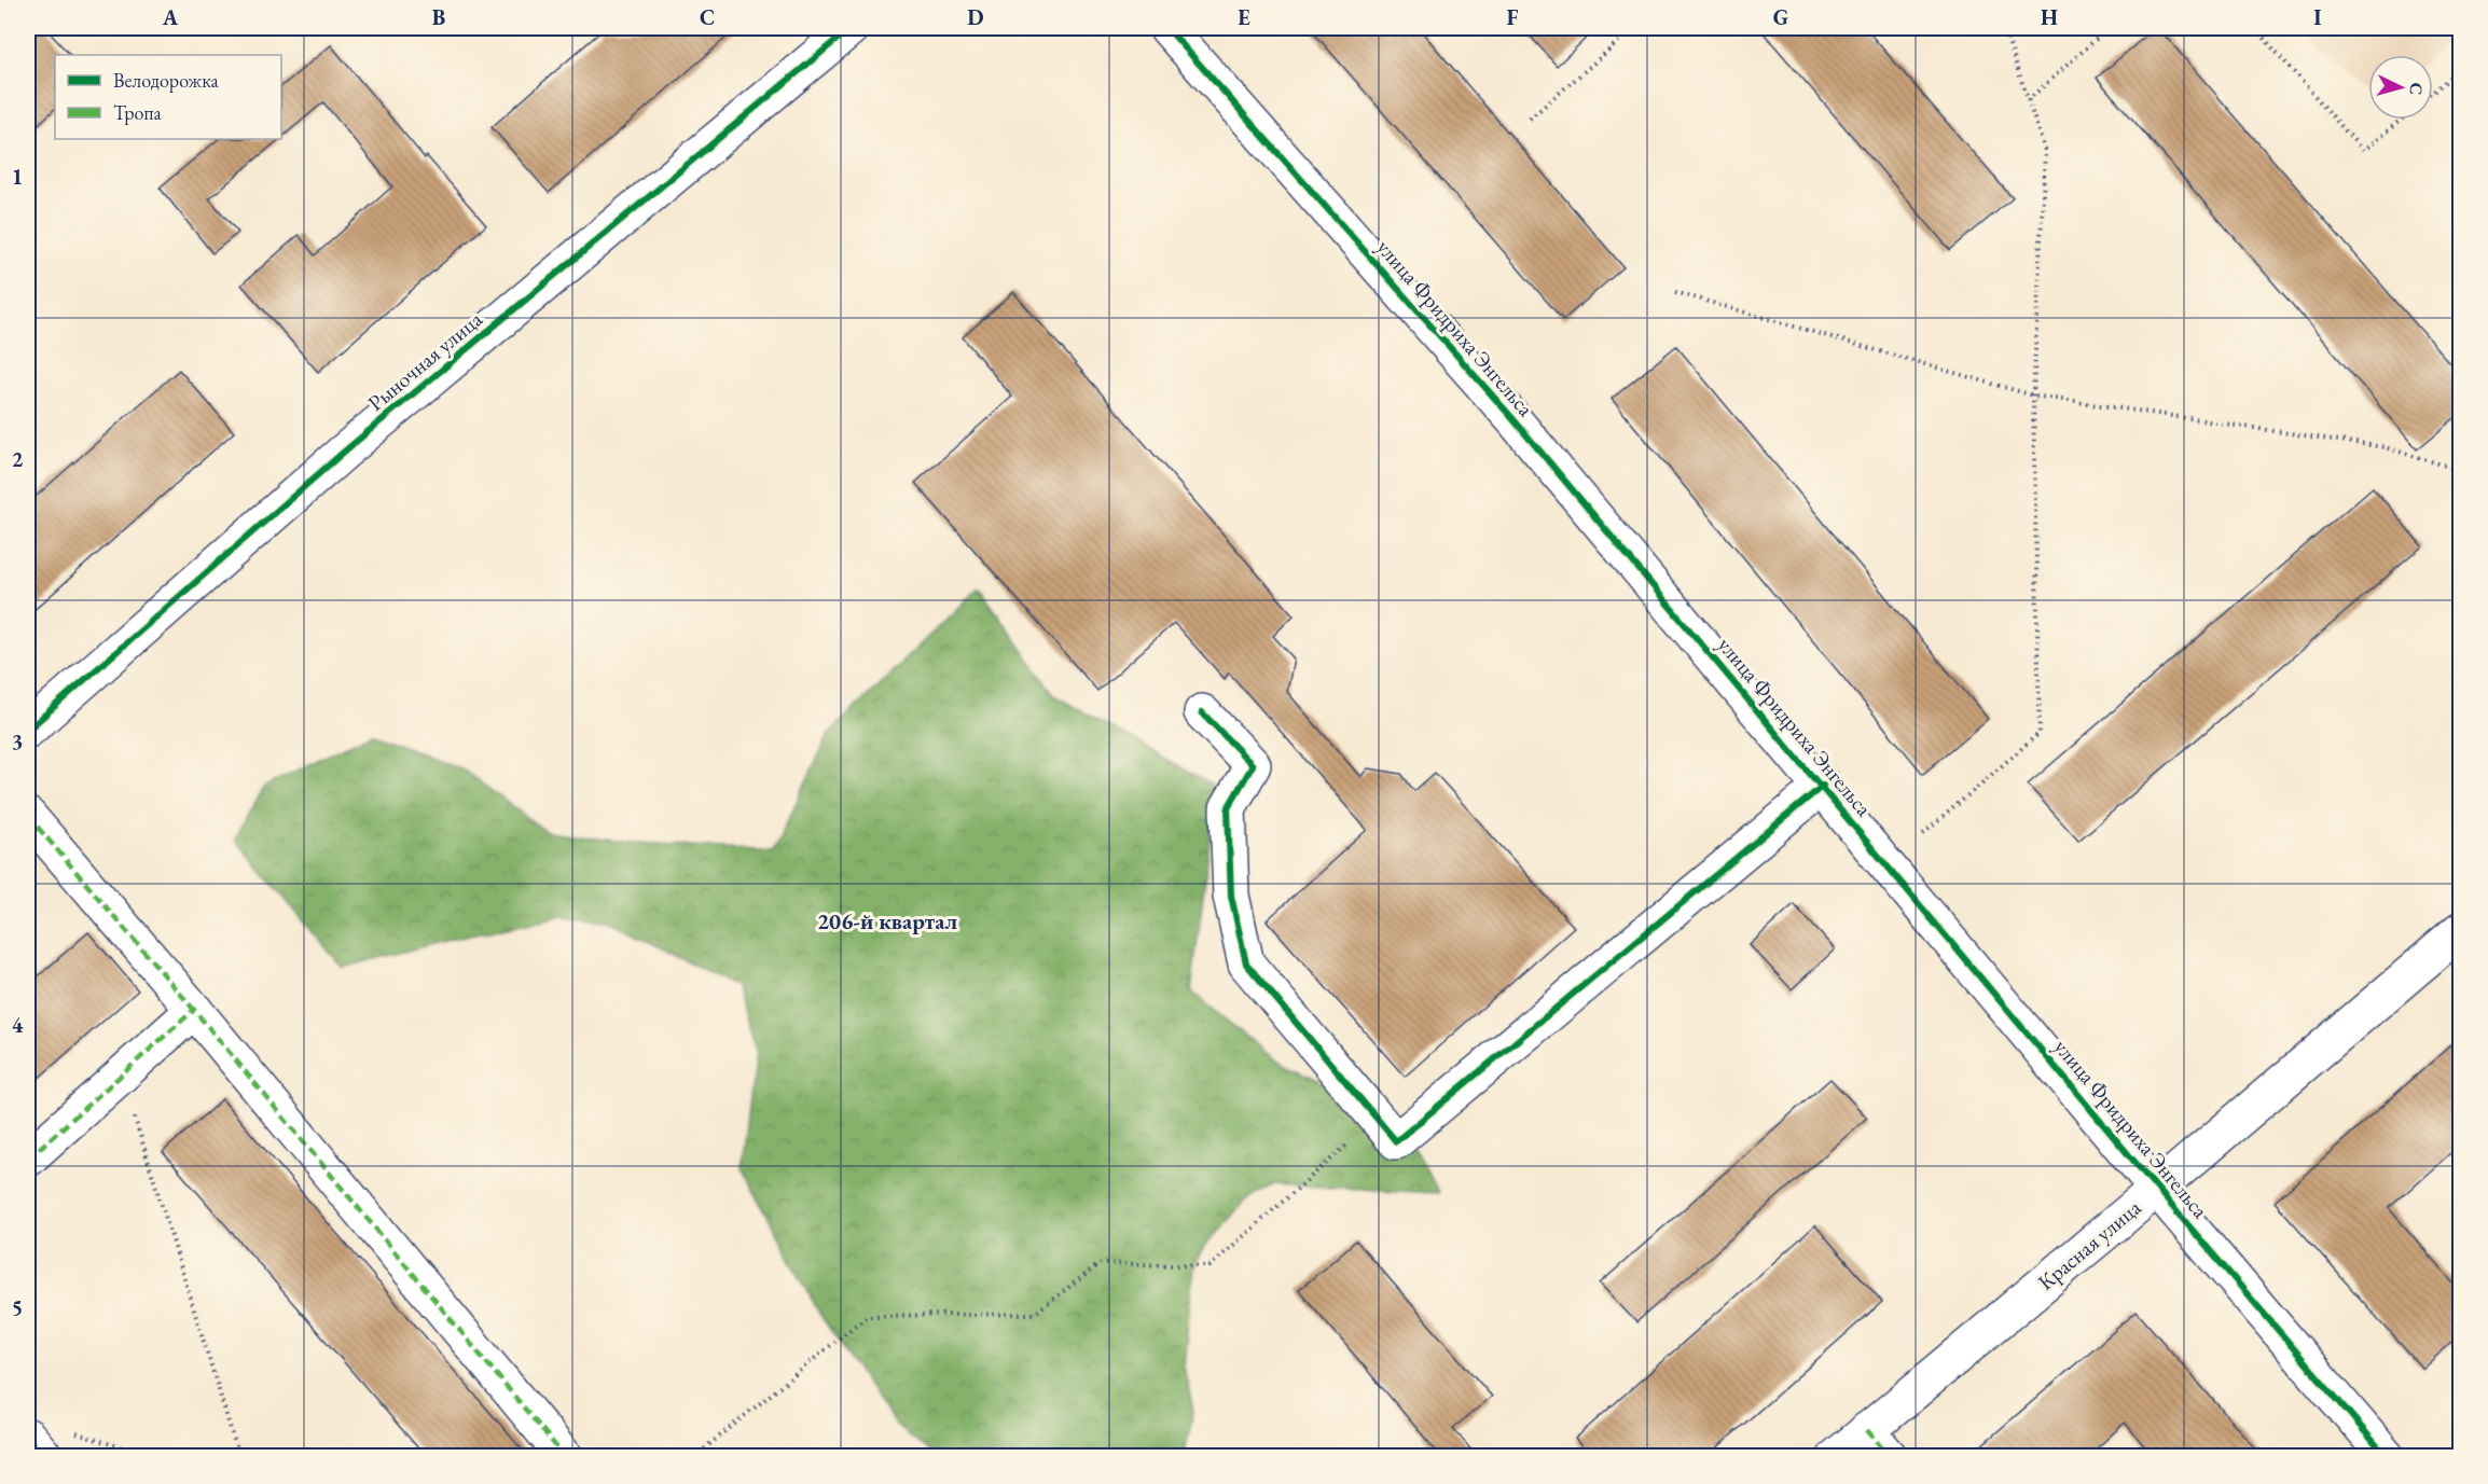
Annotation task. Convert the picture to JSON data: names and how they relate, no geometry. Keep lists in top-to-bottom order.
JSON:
{
  "streets": {
    "street": ["улица Фридриха Энгельса", "Рыночная улица", "Красная улица"]
  },
  "crossings": [
    ["улица Фридриха Энгельса", "Красная улица"]
  ],
  "districts": ["206-й квартал"],
  "legend": ["Велодорожка", "Тропа"],
  "north": "right",
  "grid": {
    "columns": [
      "A",
      "B",
      "C",
      "D",
      "E",
      "F",
      "G",
      "H",
      "I"
    ],
    "rows": [
      "1",
      "2",
      "3",
      "4",
      "5"
    ]
  }
}
